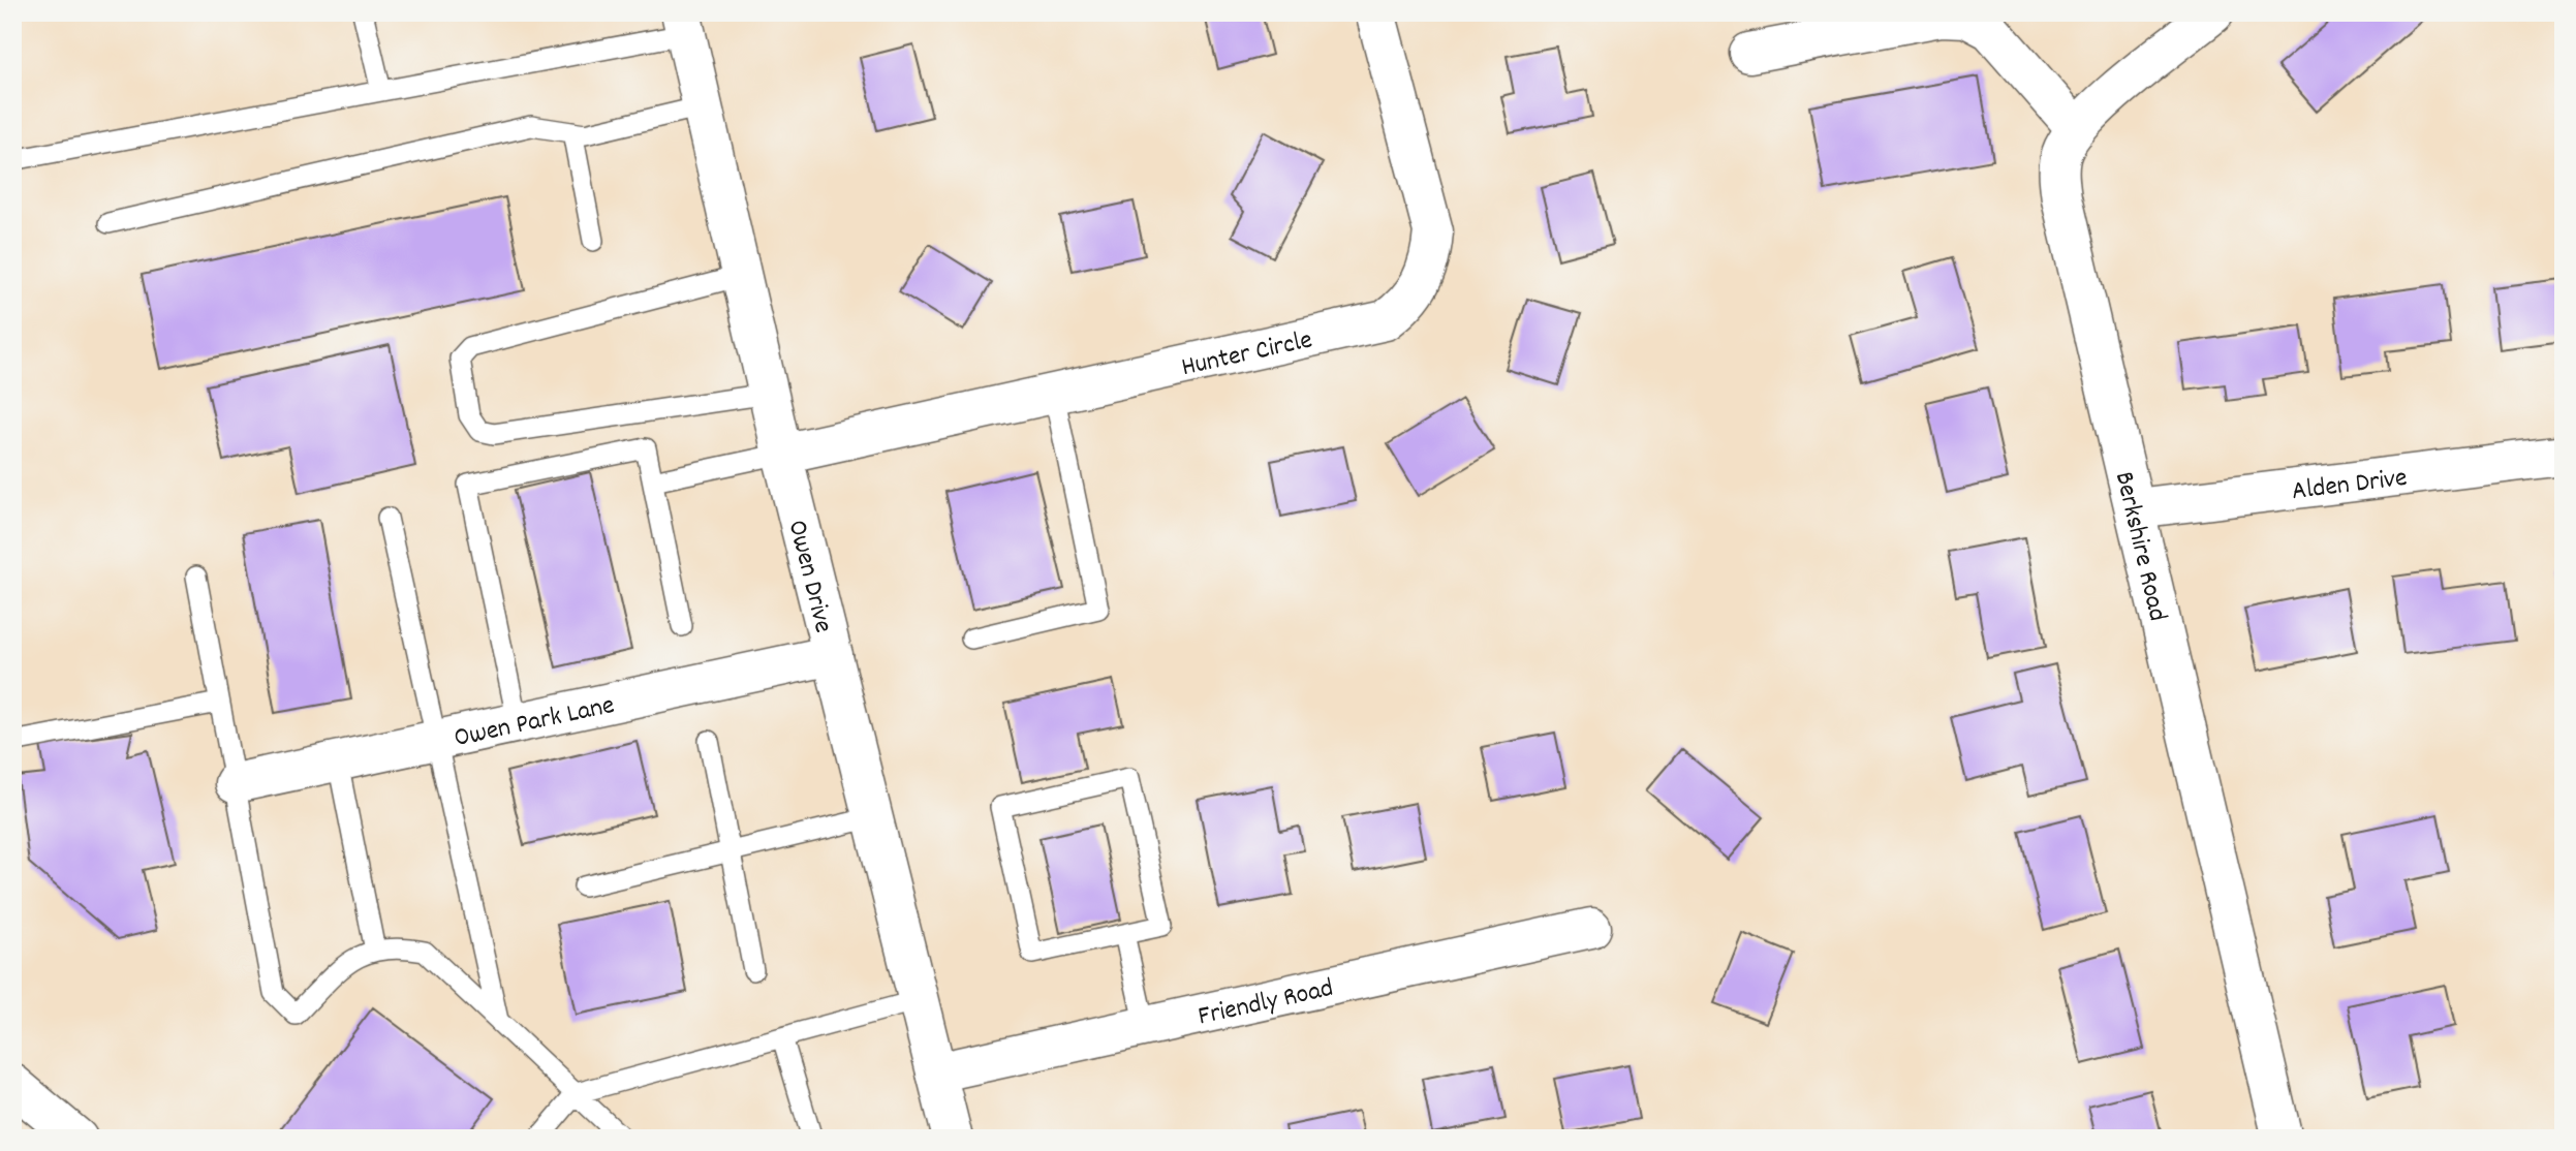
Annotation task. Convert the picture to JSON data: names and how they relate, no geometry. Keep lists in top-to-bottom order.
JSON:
{
  "streets": {
    "main road": [
      "Hunter Circle",
      "Alden Drive",
      "Berkshire Road",
      "Owen Drive",
      "Owen Park Lane",
      "Friendly Road"
    ]
  },
  "crossings": [
    ["Hunter Circle", "Owen Drive"],
    ["Alden Drive", "Berkshire Road"],
    ["Owen Drive", "Owen Park Lane"],
    ["Owen Drive", "Friendly Road"]
  ]
}
